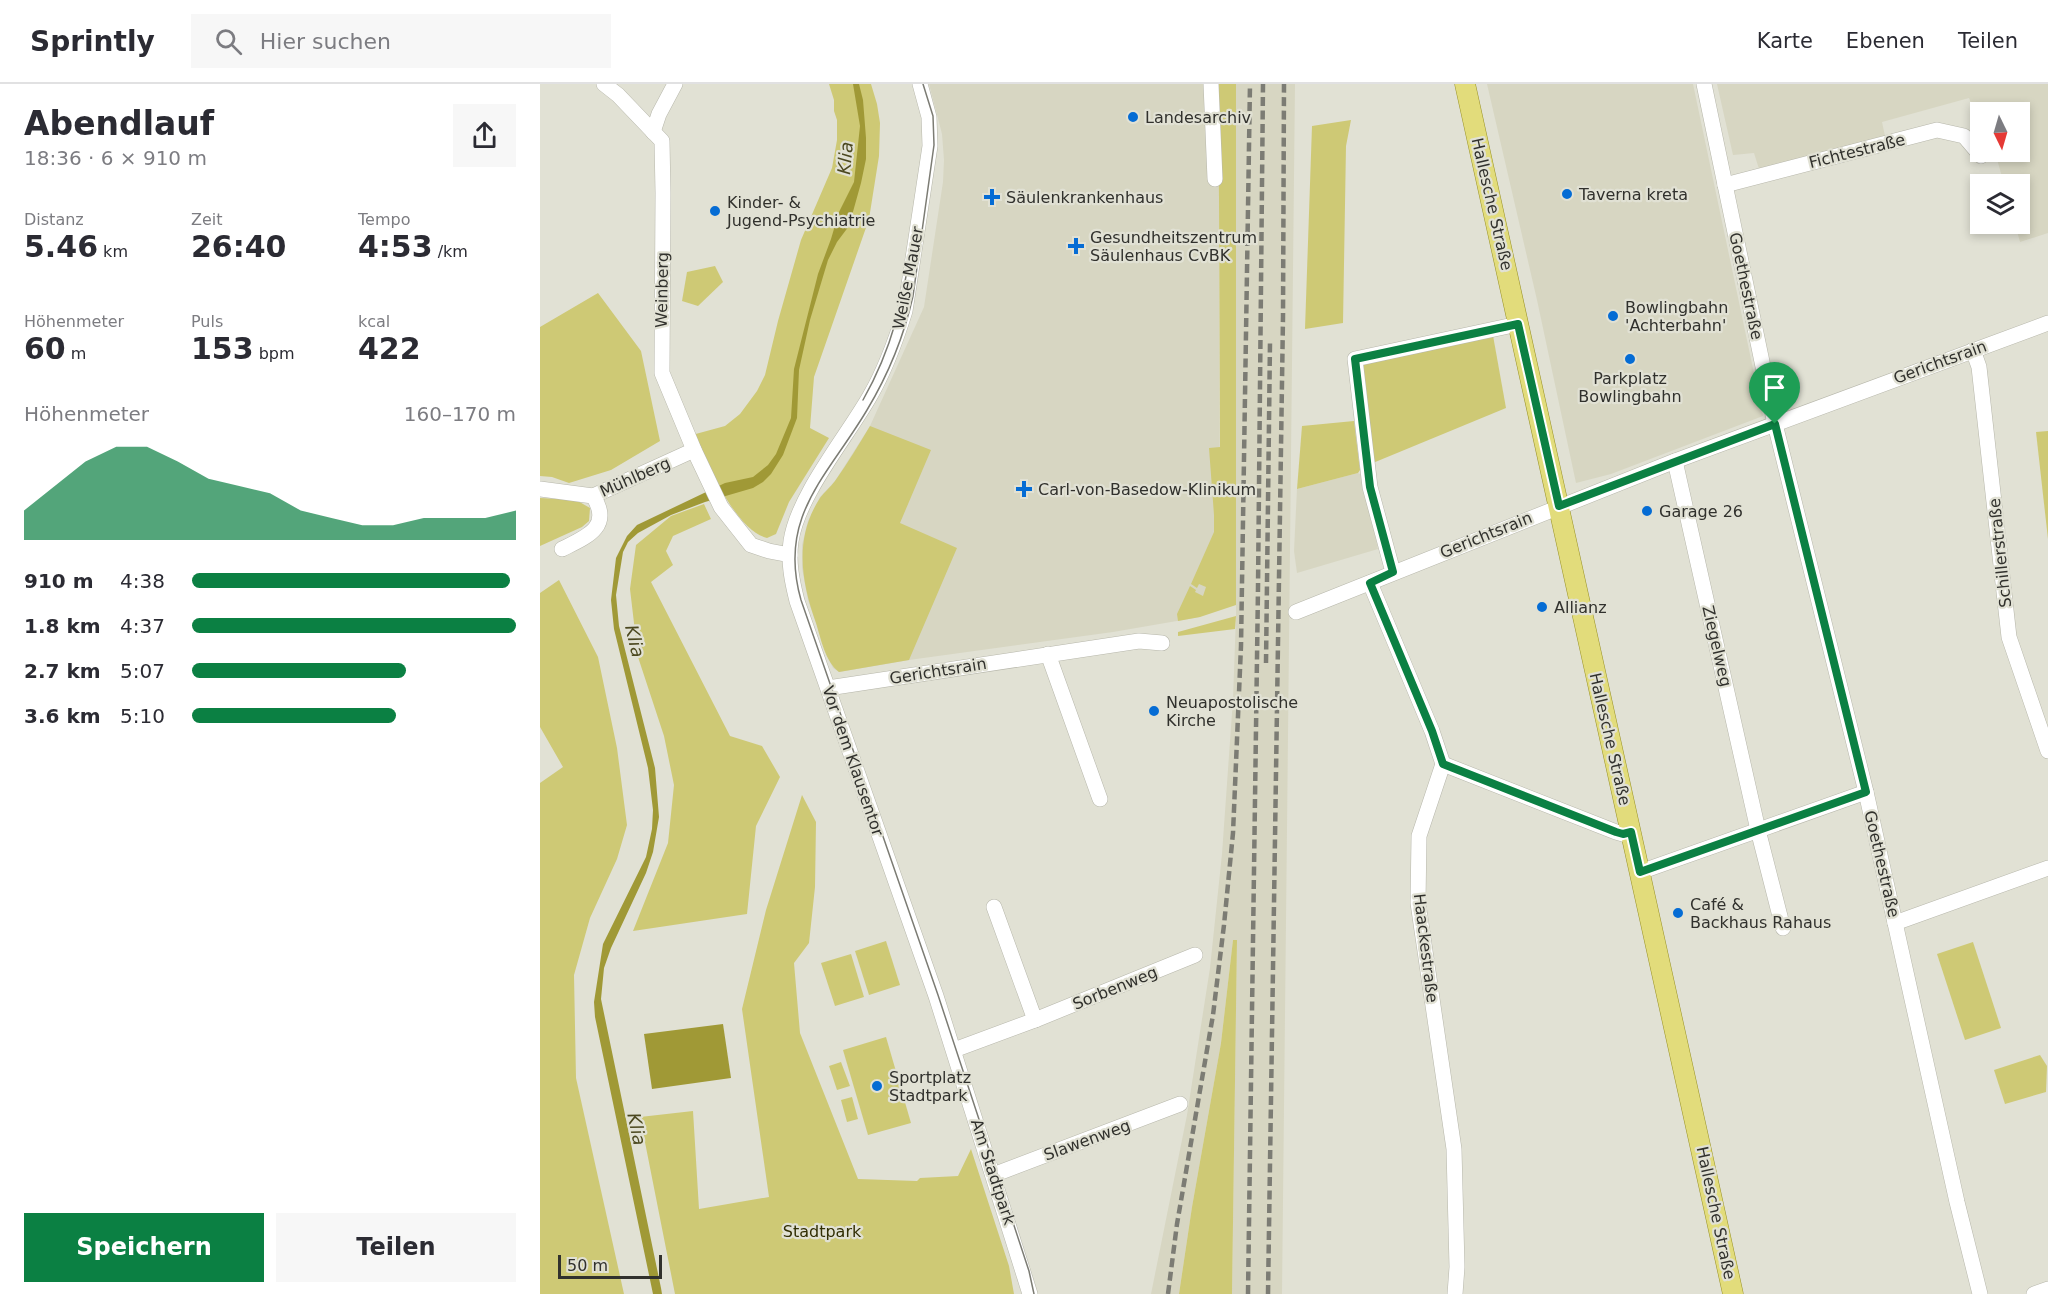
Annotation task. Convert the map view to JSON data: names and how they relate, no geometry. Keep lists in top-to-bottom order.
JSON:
{
  "streets": {
    "main road": ["Hallesche Straße"],
    "street": [
      "Fichtestraße",
      "Weiße Mauer",
      "Goethestraße",
      "Weinberg",
      "Gerichtsrain",
      "Mühlberg",
      "Schillerstraße",
      "Ziegelweg",
      "Vor dem Klausentor",
      "Haackestraße",
      "Sorbenweg",
      "Slawenweg",
      "Am Stadtpark"
    ]
  },
  "crossings": [
    ["Fichtestraße", "Goethestraße"],
    ["Hallesche Straße", "Gerichtsrain"],
    ["Weiße Mauer", "Weinberg"],
    ["Weiße Mauer", "Vor dem Klausentor"],
    ["Goethestraße", "Gerichtsrain"],
    ["Weinberg", "Mühlberg"],
    ["Weinberg", "Vor dem Klausentor"],
    ["Gerichtsrain", "Schillerstraße"],
    ["Gerichtsrain", "Ziegelweg"],
    ["Gerichtsrain", "Vor dem Klausentor"],
    ["Vor dem Klausentor", "Sorbenweg"],
    ["Vor dem Klausentor", "Am Stadtpark"],
    ["Sorbenweg", "Am Stadtpark"],
    ["Slawenweg", "Am Stadtpark"]
  ],
  "water": ["Klia"],
  "parks": ["Stadtpark"],
  "places": {
    "other": [
      "Landesarchiv",
      "Taverna kreta",
      "Kinder- & Jugend-Psychiatrie",
      "Bowlingbahn 'Achterbahn'",
      "Parkplatz Bowlingbahn",
      "Garage 26",
      "Allianz",
      "Neuapostolische Kirche",
      "Café & Backhaus Rahaus",
      "Sportplatz Stadtpark"
    ],
    "health": ["Säulenkrankenhaus", "Gesundheitszentrum Säulenhaus CvBK", "Carl-von-Basedow-Klinikum"]
  },
  "scale_bar": "50 m",
  "north": "bottom",
  "page": {
    "header": "Sprintly",
    "search": "Hier suchen",
    "nav": ["Karte", "Ebenen", "Teilen"],
    "heading": ["Abendlauf", "18:36 · 6 × 910 m"],
    "stats": [
      ["Distanz", "5.46 km"],
      ["Zeit", "26:40"],
      ["Tempo", "4:53 /km"],
      ["Höhenmeter", "60 m"],
      ["Puls", "153 bpm"],
      ["kcal", "422"]
    ],
    "chart": ["Höhenmeter", "160–170 m"],
    "list": [
      {
        "name": "910 m",
        "note": "4:38"
      },
      {
        "name": "1.8 km",
        "note": "4:37"
      },
      {
        "name": "2.7 km",
        "note": "5:07"
      },
      {
        "name": "3.6 km",
        "note": "5:10"
      }
    ],
    "buttons": ["Speichern", "Teilen"],
    "scale": "50 m"
  }
}
